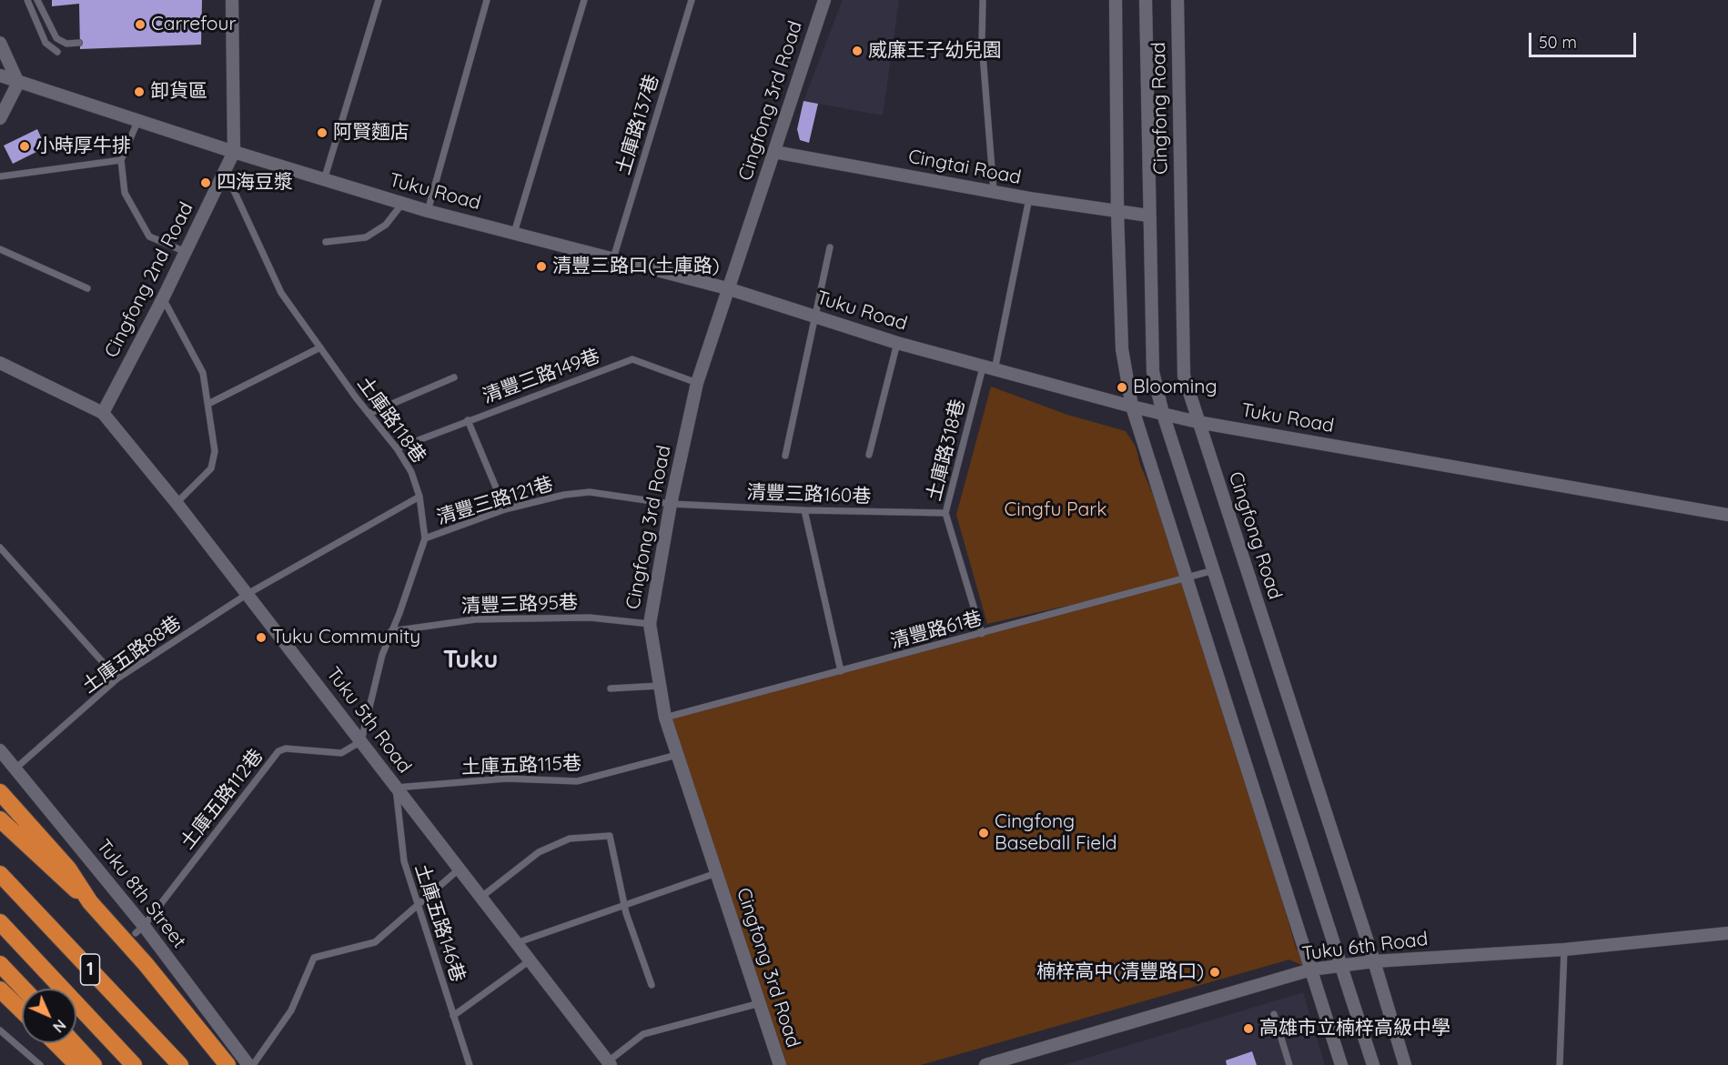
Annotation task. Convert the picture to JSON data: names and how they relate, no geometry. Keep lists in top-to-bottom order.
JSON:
{
  "streets": {
    "highway": ["1"],
    "street": [
      "Cingfong 3rd Road",
      "Cingfong Road",
      "Cingtai Road",
      "Tuku Road",
      "Cingfong 2nd Road",
      "Tuku 5th Road",
      "Tuku 8th Street",
      "Tuku 6th Road"
    ],
    "lane": [
      "土庫路137巷",
      "清豐三路149巷",
      "土庫路118巷",
      "土庫路318巷",
      "清豐三路160巷",
      "清豐三路121巷",
      "清豐三路95巷",
      "清豐路61巷",
      "土庫五路88巷",
      "土庫五路115巷",
      "土庫五路112巷",
      "土庫五路146巷"
    ]
  },
  "crossings": [
    ["Cingfong 3rd Road", "Cingtai Road"],
    ["Cingfong 3rd Road", "Tuku Road"],
    ["Cingfong 3rd Road", "清豐三路149巷"],
    ["Cingfong 3rd Road", "清豐三路160巷"],
    ["Cingfong 3rd Road", "清豐三路121巷"],
    ["Cingfong 3rd Road", "清豐三路95巷"],
    ["Cingfong 3rd Road", "清豐路61巷"],
    ["Cingfong 3rd Road", "土庫五路115巷"],
    ["Cingfong Road", "Cingtai Road"],
    ["Cingfong Road", "Tuku Road"],
    ["Cingfong Road", "清豐路61巷"],
    ["Cingfong Road", "Tuku 6th Road"],
    ["土庫路137巷", "Tuku Road"],
    ["Cingtai Road", "土庫路318巷"],
    ["Tuku Road", "Cingfong 2nd Road"],
    ["Tuku Road", "土庫路318巷"],
    ["Cingfong 2nd Road", "土庫路118巷"],
    ["Cingfong 2nd Road", "Tuku 5th Road"],
    ["清豐三路149巷", "土庫路118巷"],
    ["土庫路118巷", "清豐三路121巷"],
    ["土庫路118巷", "清豐三路95巷"],
    ["土庫路118巷", "土庫五路88巷"],
    ["土庫路118巷", "Tuku 5th Road"],
    ["土庫路118巷", "土庫五路112巷"],
    ["土庫路318巷", "清豐三路160巷"],
    ["土庫路318巷", "清豐路61巷"],
    ["清豐三路160巷", "清豐三路121巷"],
    ["土庫五路88巷", "Tuku 5th Road"],
    ["土庫五路88巷", "Tuku 8th Street"],
    ["Tuku 5th Road", "土庫五路115巷"],
    ["Tuku 5th Road", "土庫五路112巷"],
    ["Tuku 5th Road", "土庫五路146巷"],
    ["土庫五路115巷", "土庫五路146巷"],
    ["土庫五路112巷", "Tuku 8th Street"]
  ],
  "districts": ["Tuku"],
  "parks": ["Cingfu Park"],
  "places": [
    "Carrefour",
    "威廉王子幼兒園",
    "卸貨區",
    "阿賢麵店",
    "小時厚牛排",
    "四海豆漿",
    "清豐三路口(土庫路)",
    "Blooming",
    "Tuku Community",
    "Cingfong Baseball Field",
    "楠梓高中(清豐路口)",
    "高雄市立楠梓高級中學"
  ],
  "scale_bar": "50 m",
  "north": "bottom right"
}
